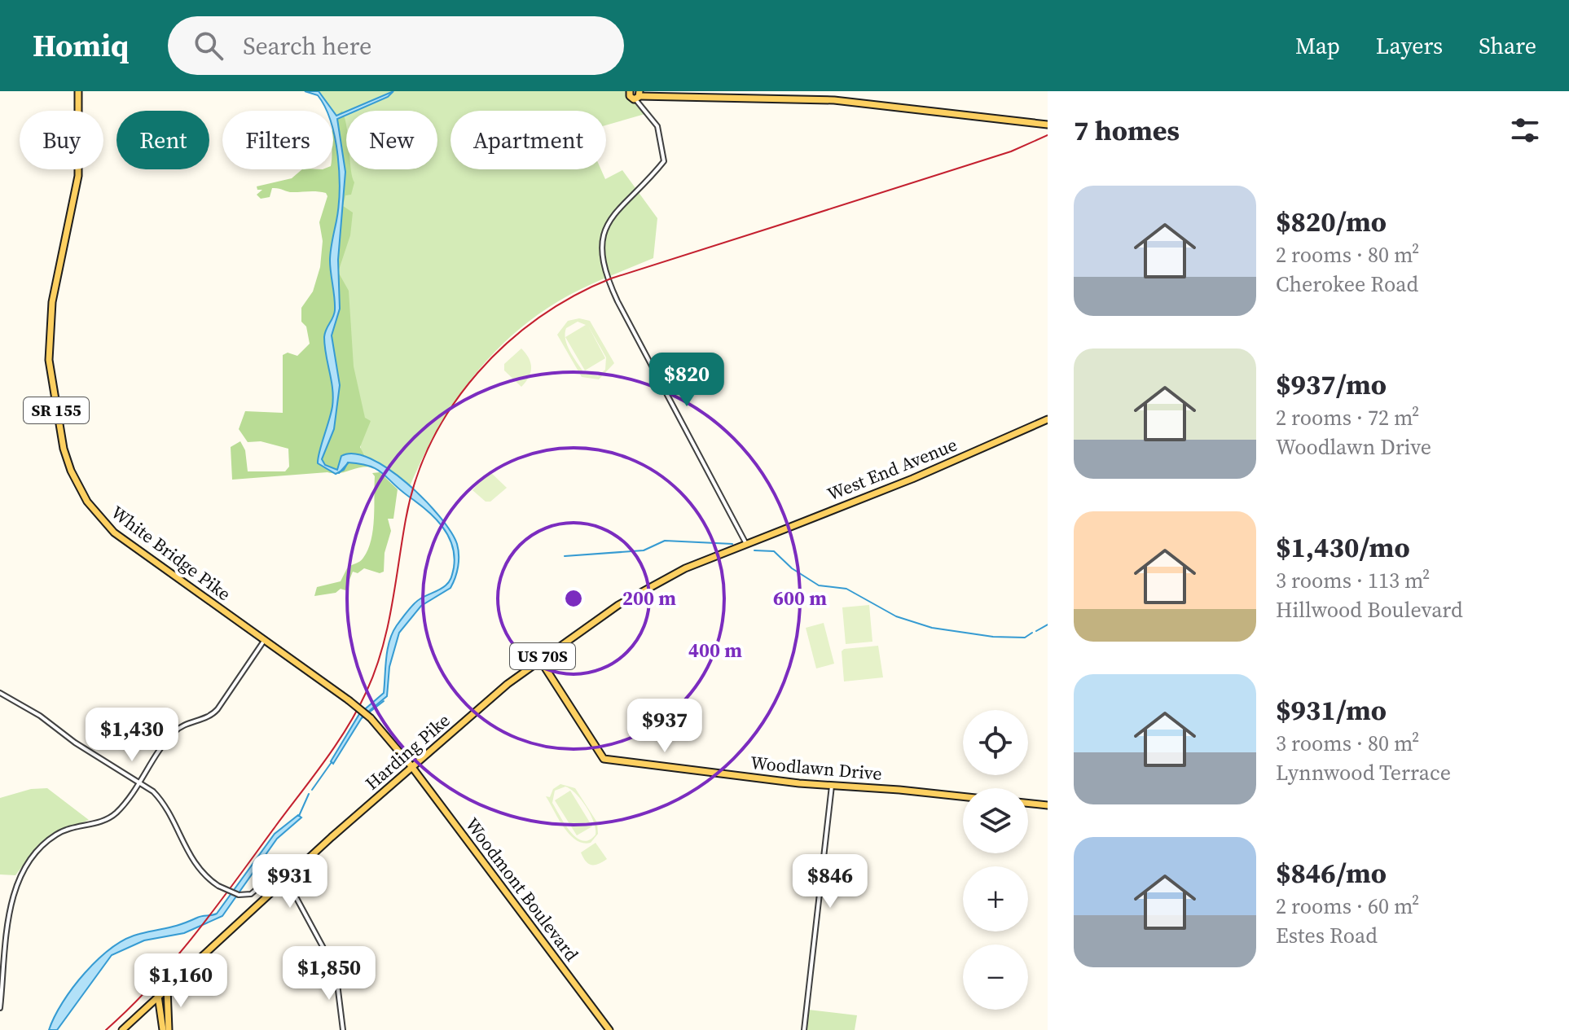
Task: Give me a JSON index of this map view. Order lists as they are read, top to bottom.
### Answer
{
  "streets": {
    "main road": [
      "SR 155",
      "West End Avenue",
      "White Bridge Pike",
      "US 70S",
      "Harding Pike",
      "Woodlawn Drive",
      "Woodmont Boulevard"
    ]
  },
  "crossings": [
    ["West End Avenue", "Harding Pike"],
    ["White Bridge Pike", "Harding Pike"],
    ["White Bridge Pike", "Woodmont Boulevard"],
    ["Harding Pike", "Woodlawn Drive"],
    ["Harding Pike", "Woodmont Boulevard"]
  ],
  "page": {
    "header": "Homiq",
    "search": "Search here",
    "nav": ["Map", "Layers", "Share"],
    "heading": "7 homes",
    "chip": [
      "Buy",
      "Rent",
      "Filters",
      "New",
      "Apartment"
    ],
    "list": [
      {
        "name": "$820/mo",
        "note": "2 rooms · 80 m² · Cherokee Road"
      },
      {
        "name": "$937/mo",
        "note": "2 rooms · 72 m² · Woodlawn Drive"
      },
      {
        "name": "$1,430/mo",
        "note": "3 rooms · 113 m² · Hillwood Boulevard"
      },
      {
        "name": "$931/mo",
        "note": "3 rooms · 80 m² · Lynnwood Terrace"
      },
      {
        "name": "$846/mo",
        "note": "2 rooms · 60 m² · Estes Road"
      }
    ],
    "price": [
      "$820",
      "$937",
      "$1,430",
      "$931",
      "$846",
      "$1,850",
      "$1,160"
    ],
    "map_buttons": ["+", "−"]
  },
  "rings": ["200 m", "600 m", "400 m"]
}
